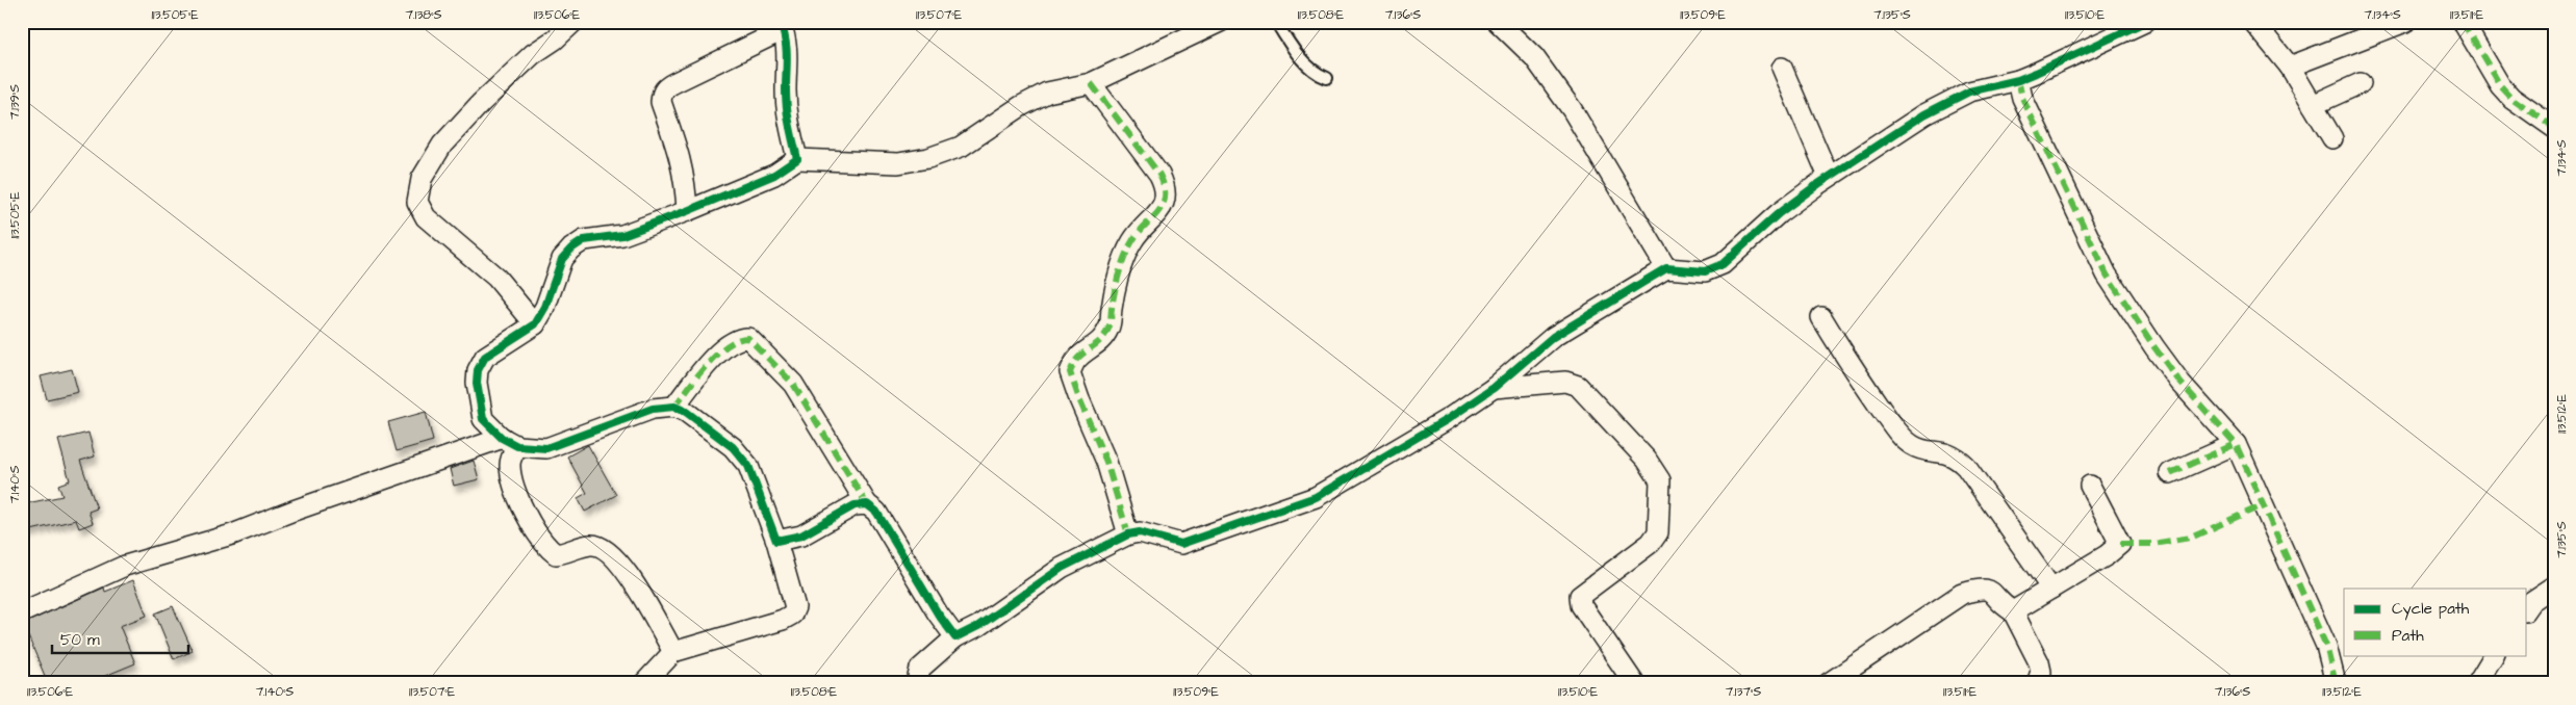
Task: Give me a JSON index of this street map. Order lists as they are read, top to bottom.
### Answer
{
  "legend": ["Cycle path", "Path"],
  "scale_bar": "50 m",
  "coordinates": [
    "113.505°E",
    "7.138°S",
    "113.506°E",
    "113.507°E",
    "113.508°E",
    "7.136°S",
    "113.509°E",
    "7.135°S",
    "113.510°E",
    "7.134°S",
    "113.511°E",
    "7.139°S",
    "113.512°E",
    "7.140°S",
    "7.137°S"
  ]
}
